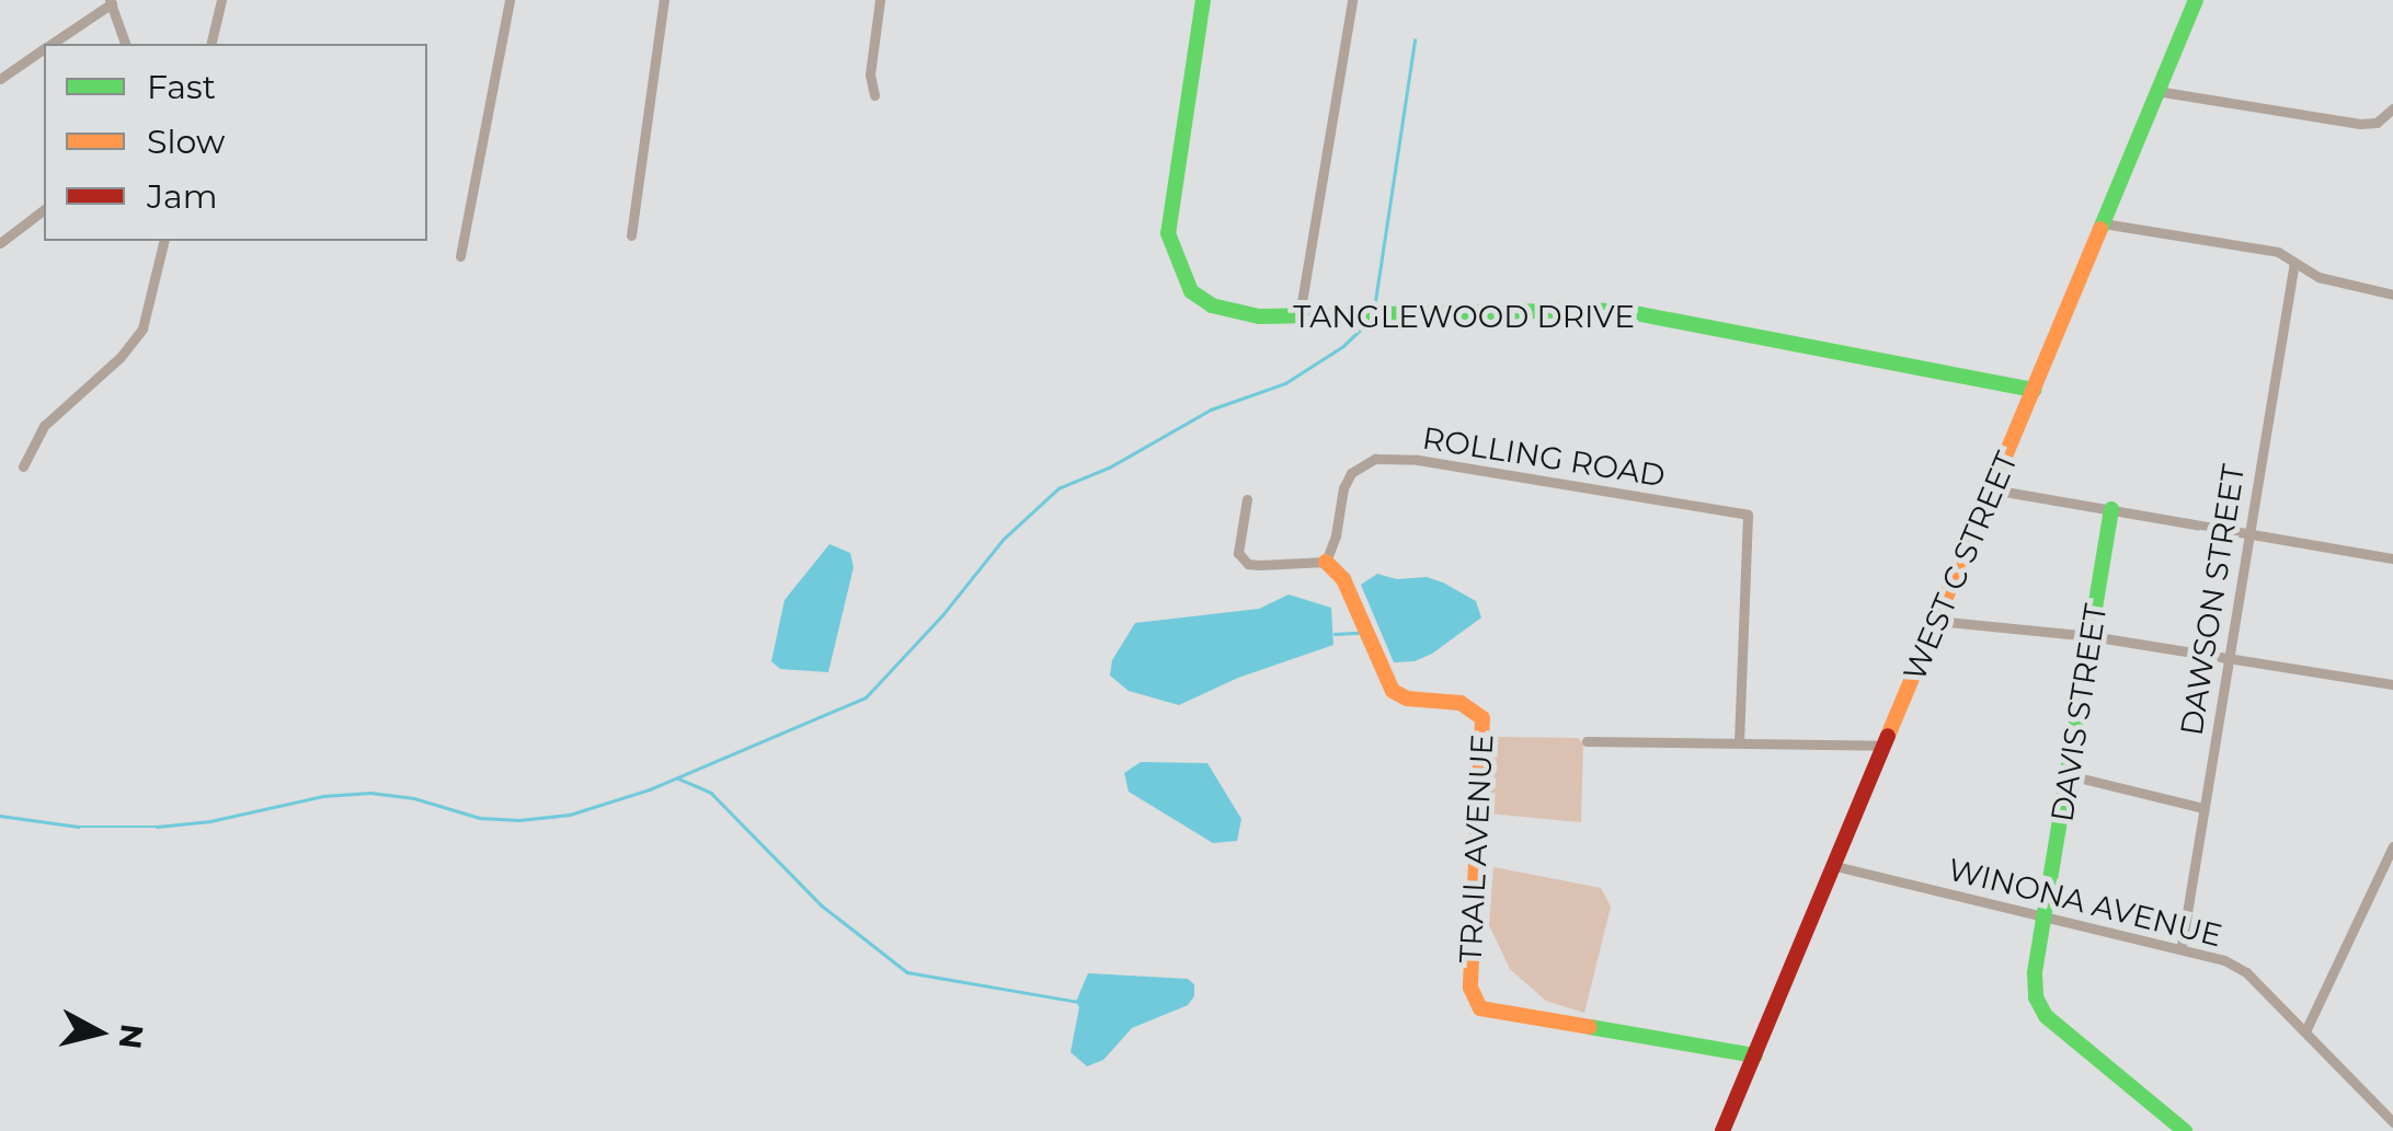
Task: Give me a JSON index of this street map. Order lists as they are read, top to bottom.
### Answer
{
  "streets": {
    "street": [
      "TANGLEWOOD DRIVE",
      "ROLLING ROAD",
      "WEST C STREET",
      "DAWSON STREET",
      "DAVIS STREET",
      "TRAIL AVENUE",
      "WINONA AVENUE"
    ]
  },
  "crossings": [
    ["TANGLEWOOD DRIVE", "WEST C STREET"],
    ["ROLLING ROAD", "TRAIL AVENUE"],
    ["WEST C STREET", "TRAIL AVENUE"],
    ["WEST C STREET", "WINONA AVENUE"],
    ["DAWSON STREET", "WINONA AVENUE"],
    ["DAVIS STREET", "WINONA AVENUE"]
  ],
  "legend": ["Fast", "Slow", "Jam"],
  "north": "right"
}
